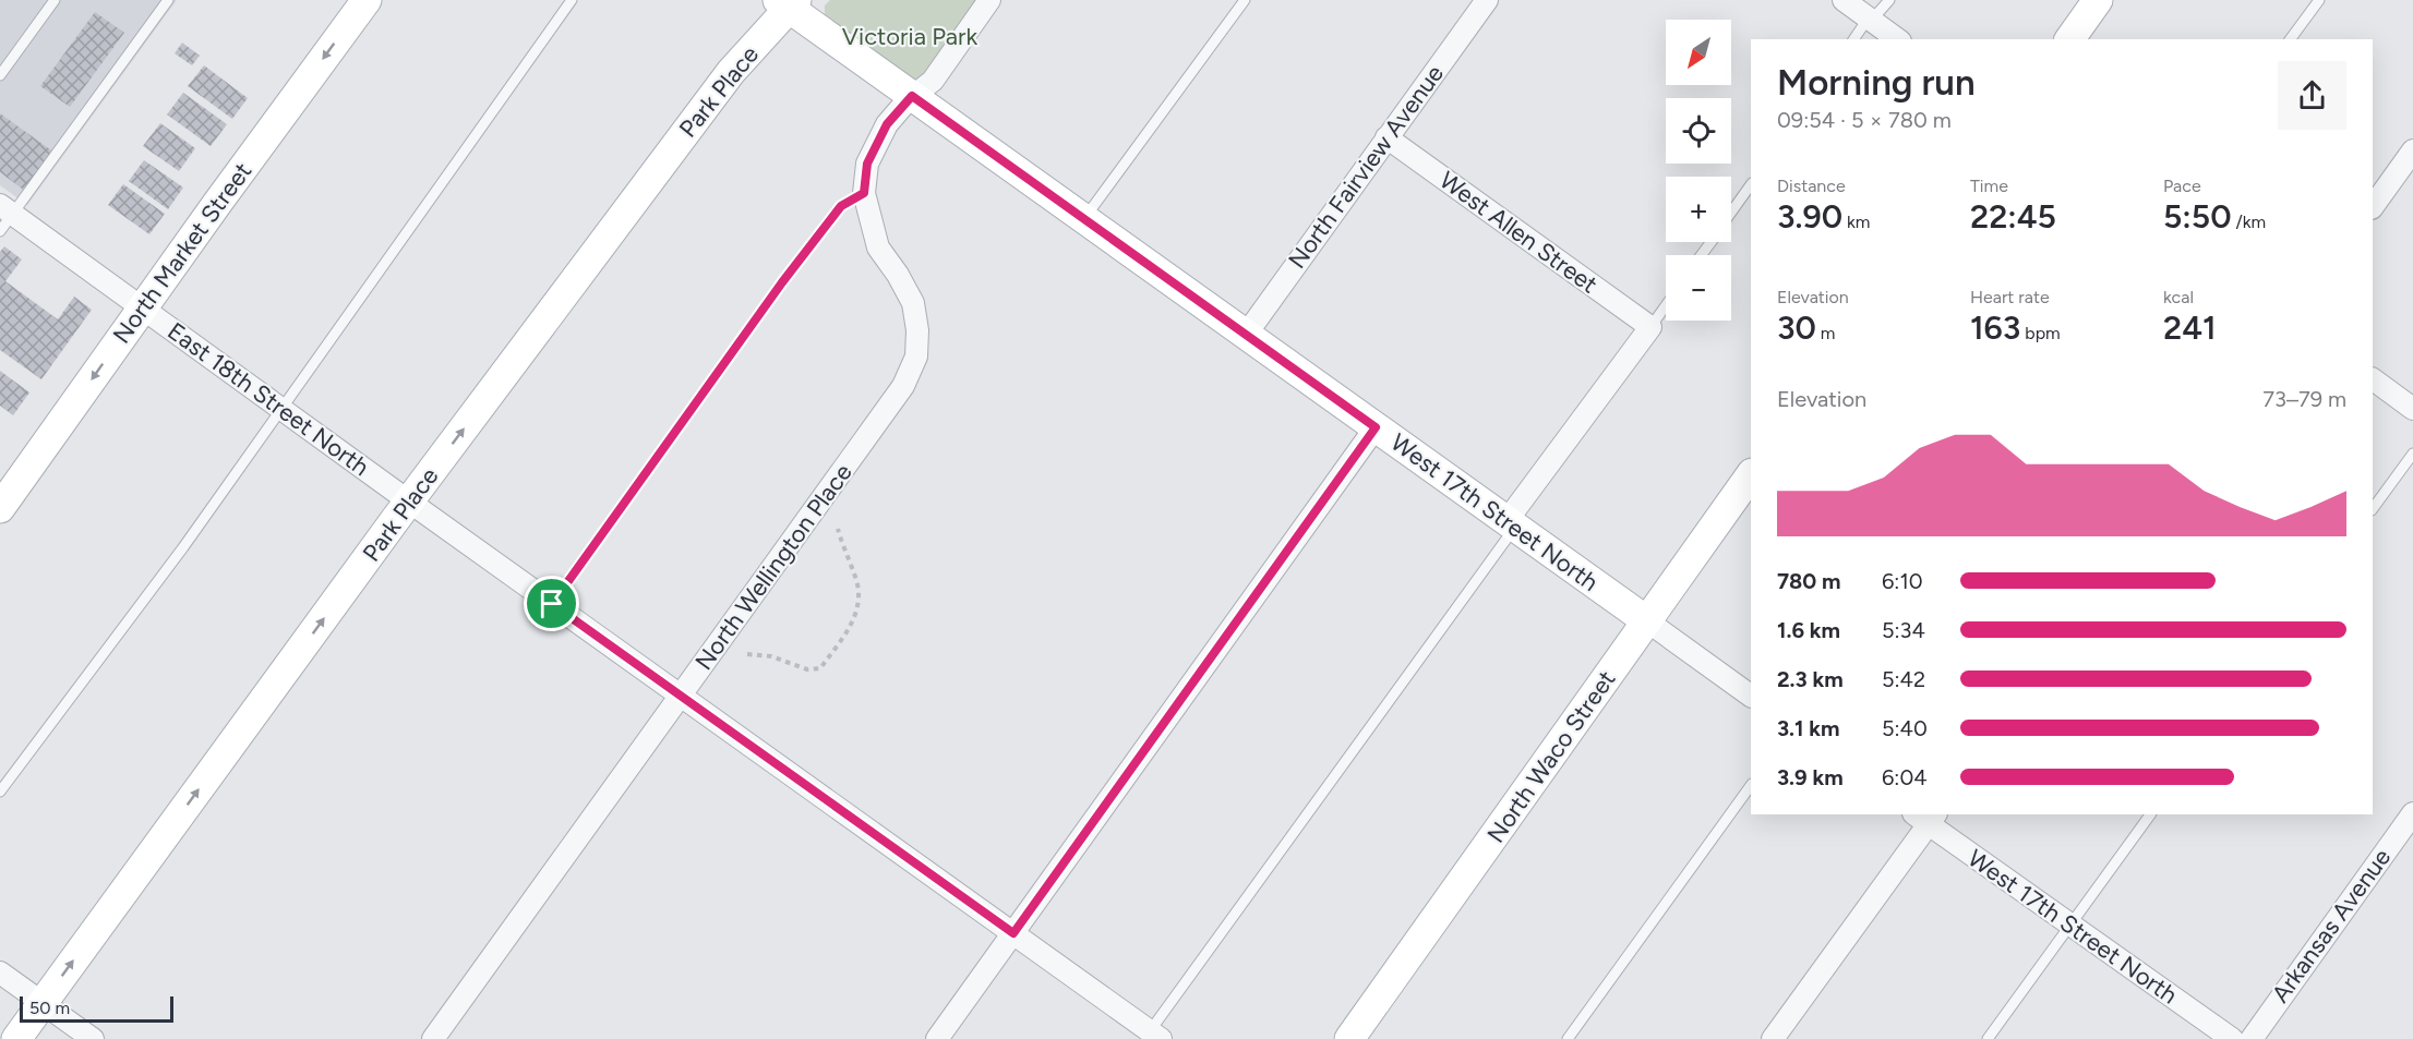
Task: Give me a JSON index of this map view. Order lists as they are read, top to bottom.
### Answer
{
  "streets": {
    "street": [
      "Park Place",
      "North Fairview Avenue",
      "West Allen Street",
      "North Market Street",
      "East 18th Street North",
      "West 17th Street North",
      "North Wellington Place",
      "North Waco Street",
      "Arkansas Avenue"
    ]
  },
  "crossings": [
    ["Park Place", "East 18th Street North"],
    ["Park Place", "West 17th Street North"],
    ["North Fairview Avenue", "West Allen Street"],
    ["North Fairview Avenue", "West 17th Street North"],
    ["North Market Street", "East 18th Street North"],
    ["East 18th Street North", "North Wellington Place"],
    ["West 17th Street North", "North Wellington Place"],
    ["West 17th Street North", "North Waco Street"]
  ],
  "one_way": ["Park Place", "North Market Street"],
  "parks": ["Victoria Park"],
  "scale_bar": "50 m",
  "north": "bottom left",
  "page": {
    "map_buttons": ["+", "−"],
    "heading": ["Morning run", "09:54 · 5 × 780 m"],
    "stats": [
      ["Distance", "3.90 km"],
      ["Time", "22:45"],
      ["Pace", "5:50 /km"],
      ["Elevation", "30 m"],
      ["Heart rate", "163 bpm"],
      ["kcal", "241"]
    ],
    "chart": ["Elevation", "73–79 m"],
    "list": [
      {
        "name": "780 m",
        "note": "6:10"
      },
      {
        "name": "1.6 km",
        "note": "5:34"
      },
      {
        "name": "2.3 km",
        "note": "5:42"
      },
      {
        "name": "3.1 km",
        "note": "5:40"
      },
      {
        "name": "3.9 km",
        "note": "6:04"
      }
    ],
    "scale": "50 m"
  }
}
